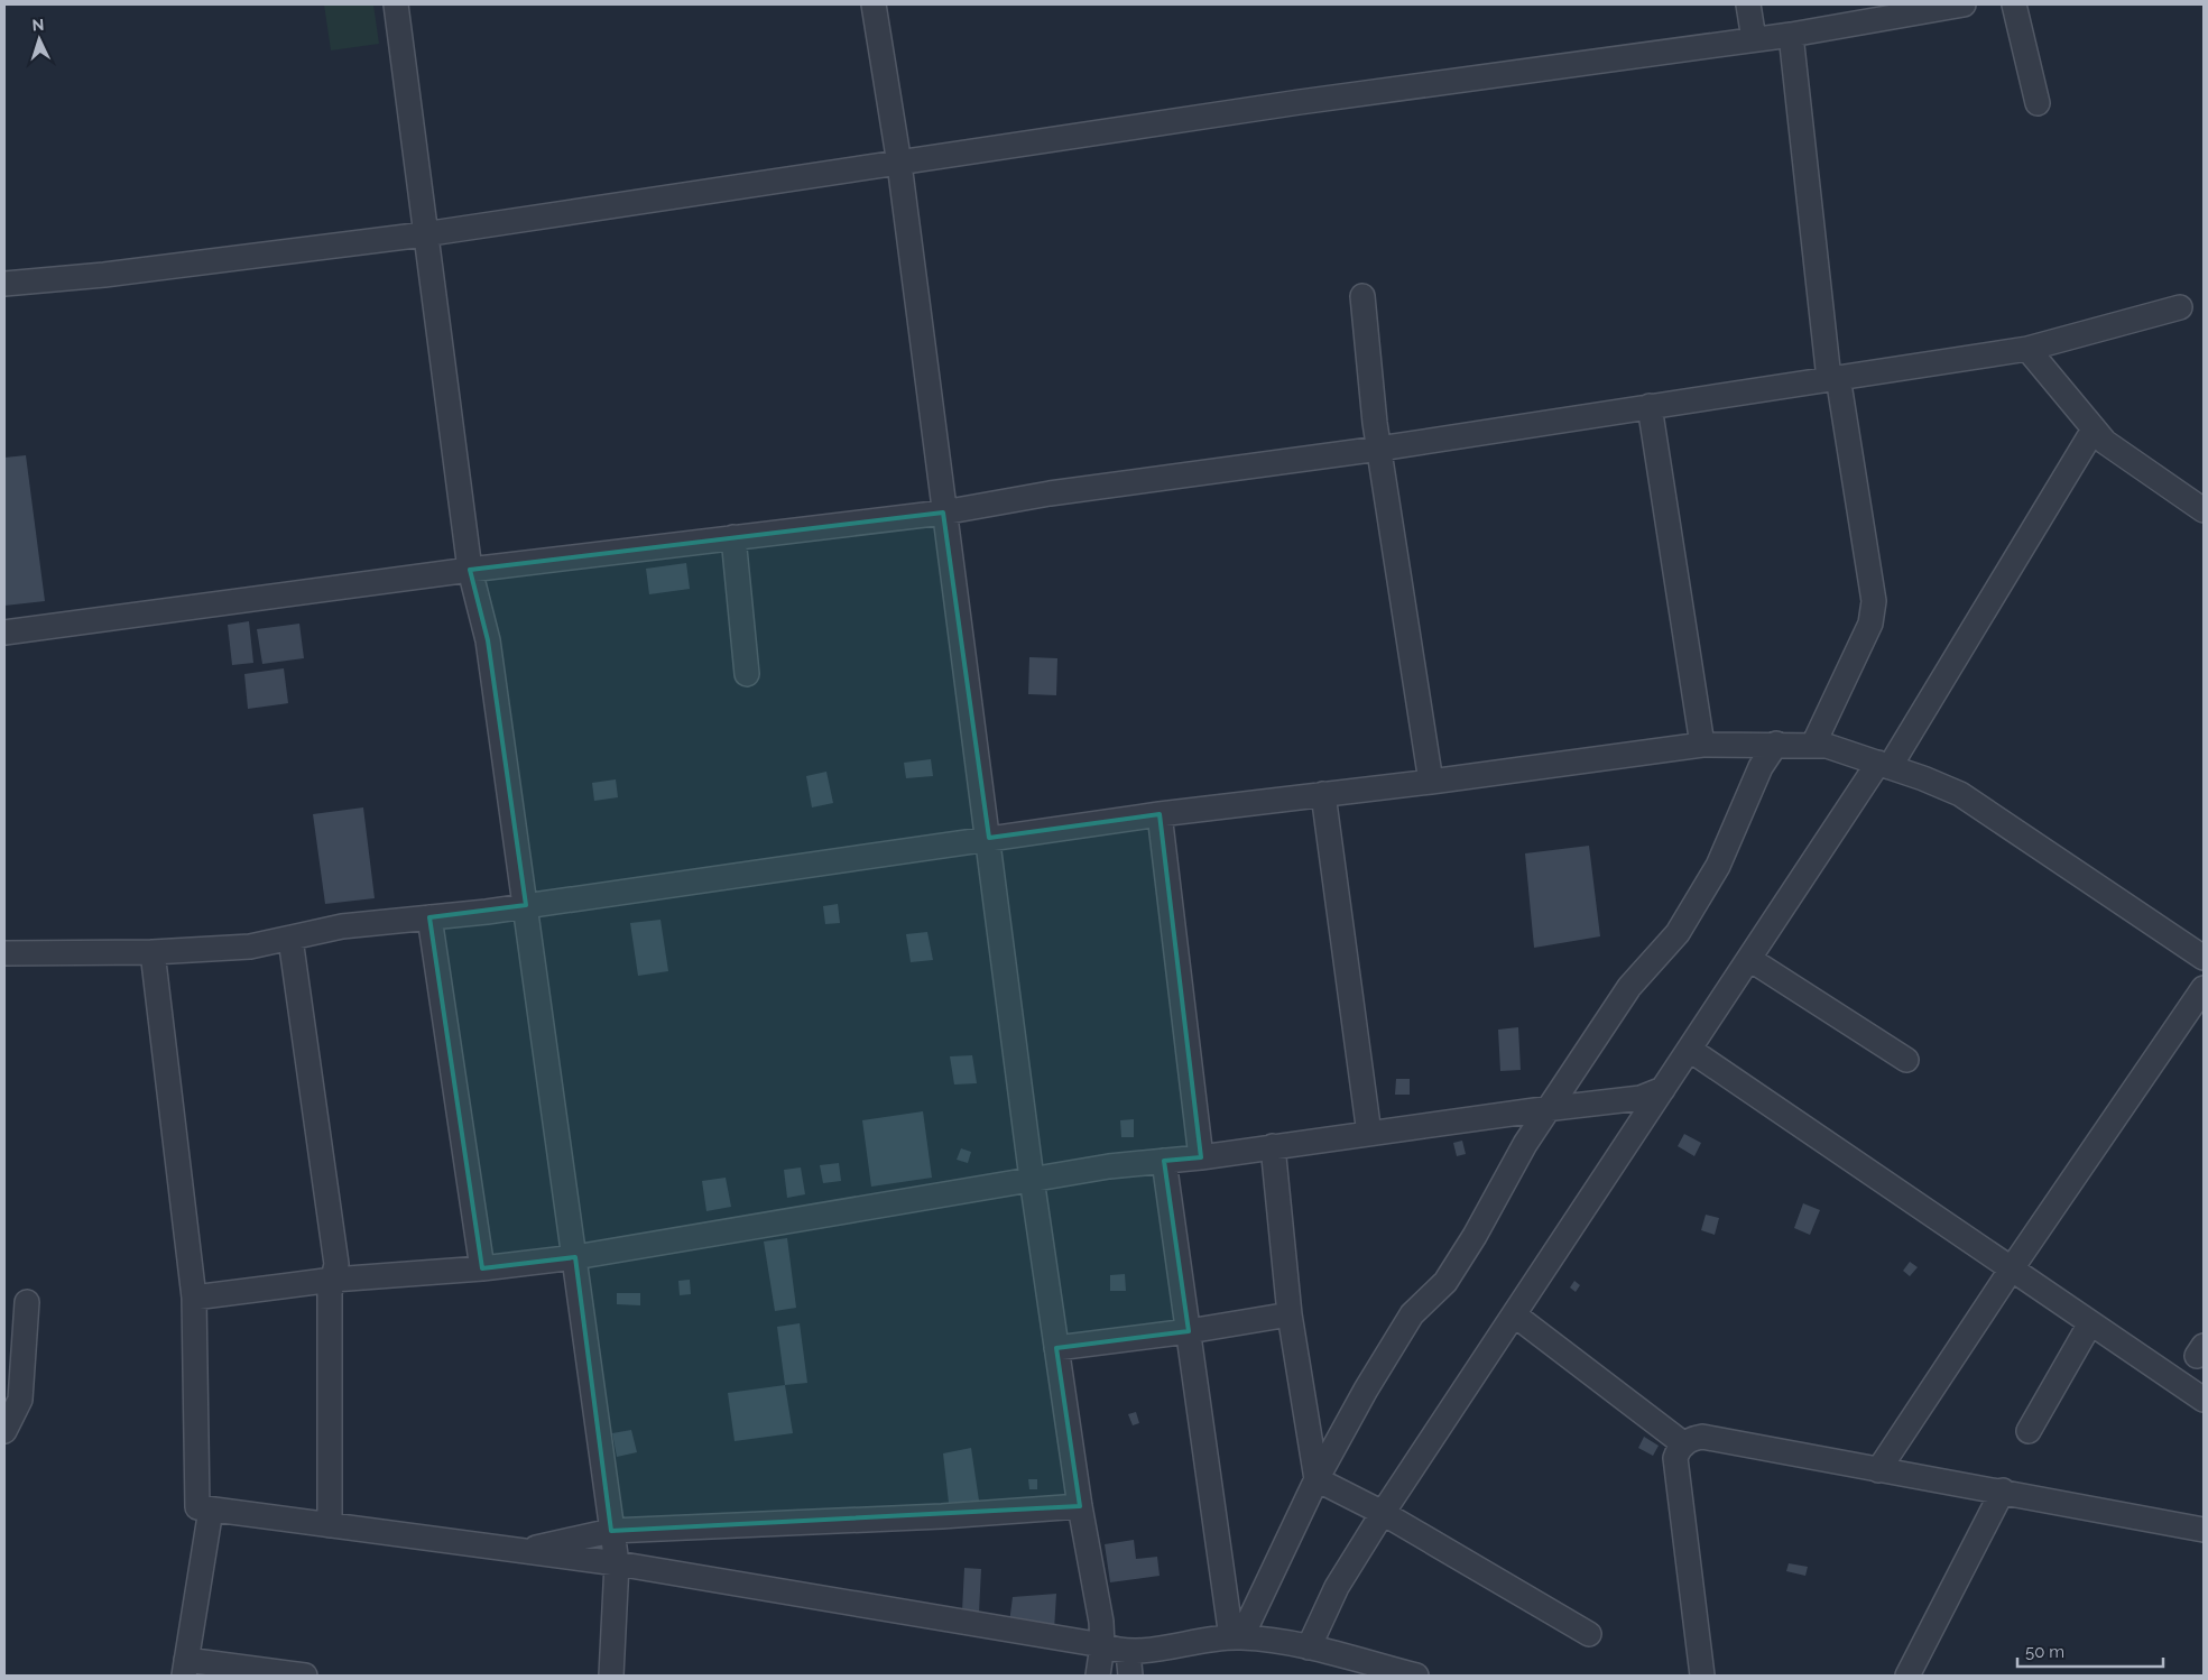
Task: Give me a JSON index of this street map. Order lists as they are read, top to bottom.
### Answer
{
  "scale_bar": "50 m",
  "north": "top"
}
